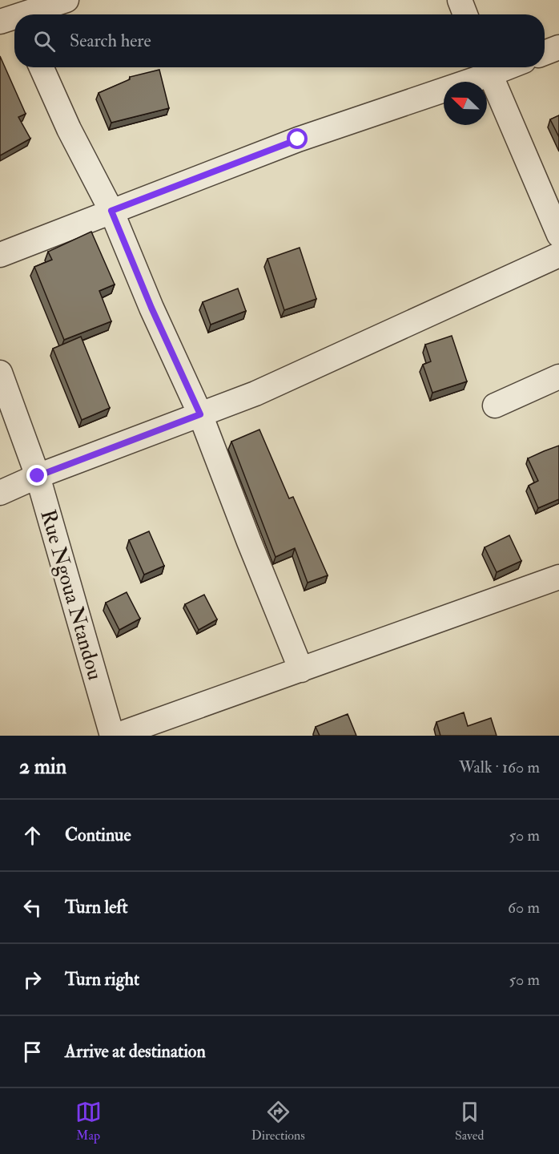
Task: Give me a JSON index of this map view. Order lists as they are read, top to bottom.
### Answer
{
  "streets": {
    "street": ["Rue Ngoua Ntandou"]
  },
  "north": "top left",
  "page": {
    "search": "Search here",
    "heading": ["2 min", "Walk · 160 m"],
    "list": [
      ["Continue", "50 m"],
      ["Turn left", "60 m"],
      ["Turn right", "50 m"],
      "Arrive at destination"
    ],
    "nav": ["Map", "Directions", "Saved"]
  }
}
